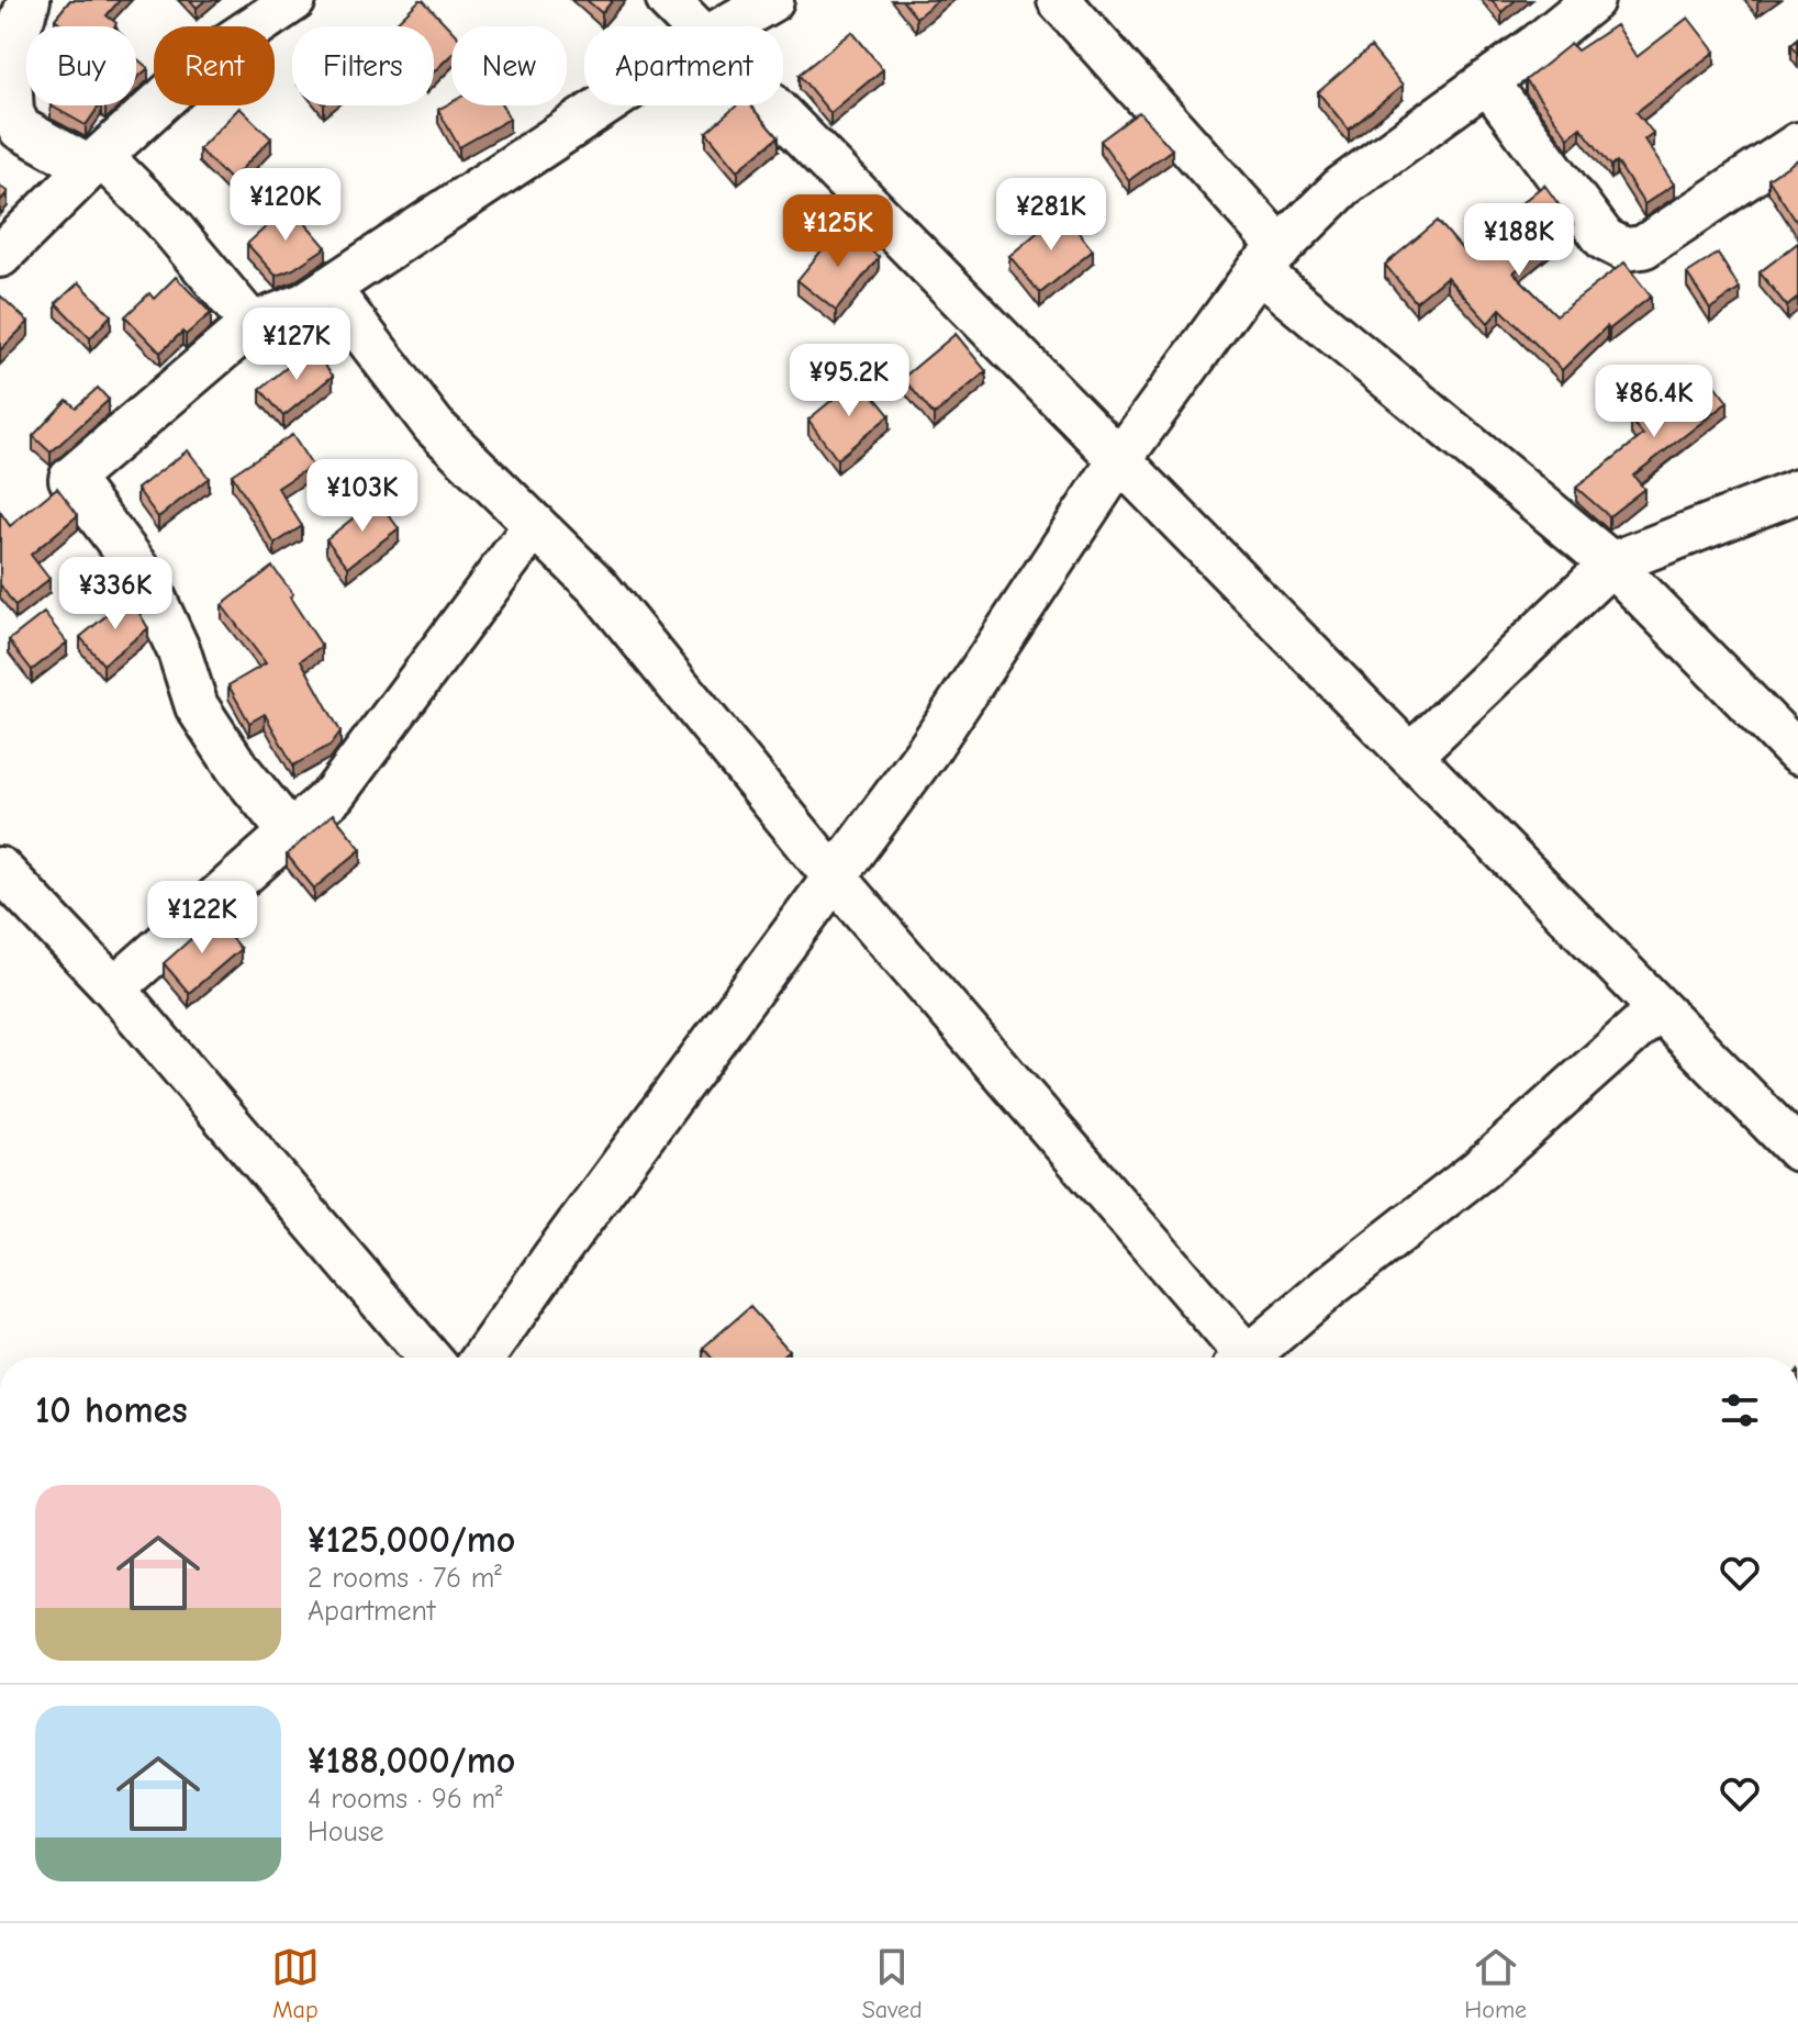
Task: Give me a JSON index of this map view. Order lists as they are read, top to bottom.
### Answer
{
  "page": {
    "chip": [
      "Buy",
      "Rent",
      "Filters",
      "New",
      "Apartment"
    ],
    "price": [
      "¥120K",
      "¥281K",
      "¥125K",
      "¥188K",
      "¥127K",
      "¥95.2K",
      "¥86.4K",
      "¥103K",
      "¥336K",
      "¥122K"
    ],
    "heading": "10 homes",
    "list": [
      {
        "name": "¥125,000/mo",
        "note": "2 rooms · 76 m² · Apartment"
      },
      {
        "name": "¥188,000/mo",
        "note": "4 rooms · 96 m² · House"
      }
    ],
    "tabs": ["Map", "Saved", "Home"]
  }
}
